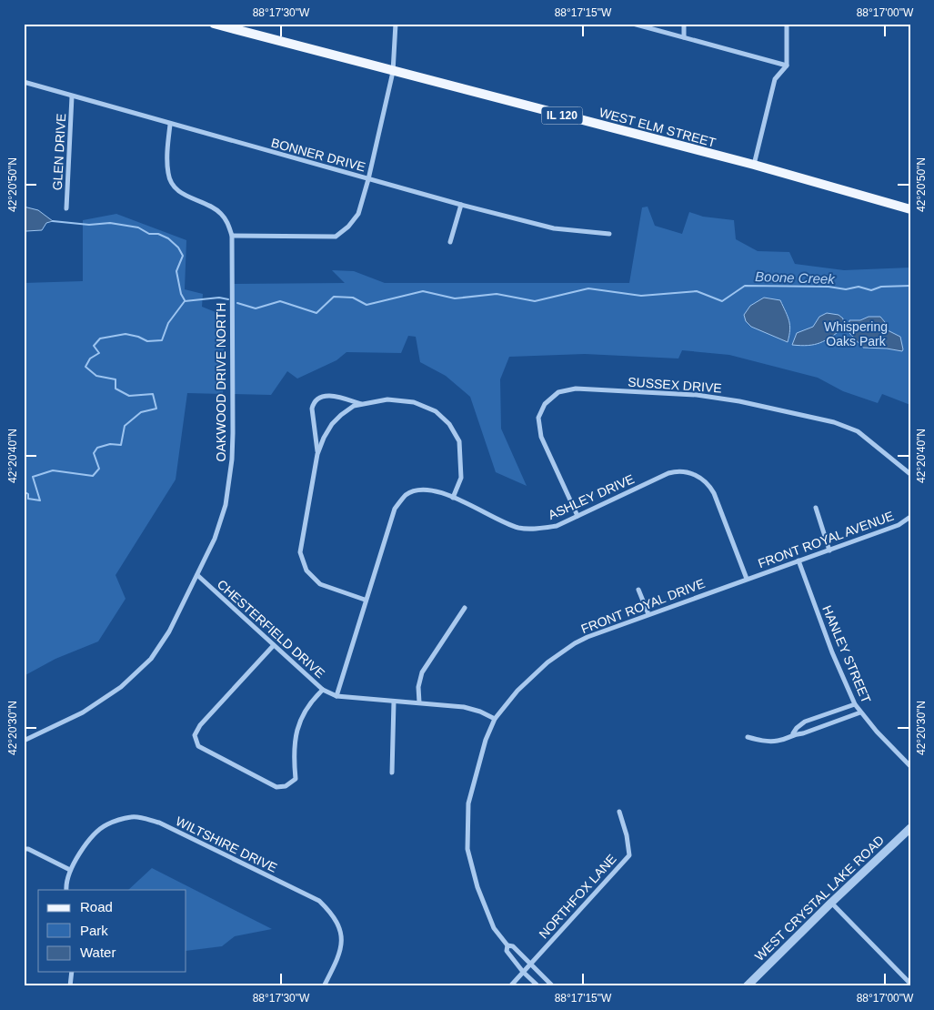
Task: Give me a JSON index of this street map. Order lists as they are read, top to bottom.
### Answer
{
  "streets": {
    "main road": ["IL 120", "WEST ELM STREET"],
    "street": [
      "GLEN DRIVE",
      "BONNER DRIVE",
      "OAKWOOD DRIVE NORTH",
      "SUSSEX DRIVE",
      "ASHLEY DRIVE",
      "FRONT ROYAL AVENUE",
      "FRONT ROYAL DRIVE",
      "CHESTERFIELD DRIVE",
      "HANLEY STREET",
      "WILTSHIRE DRIVE",
      "NORTHFOX LANE",
      "WEST CRYSTAL LAKE ROAD"
    ]
  },
  "crossings": [
    ["GLEN DRIVE", "BONNER DRIVE"],
    ["OAKWOOD DRIVE NORTH", "CHESTERFIELD DRIVE"],
    ["SUSSEX DRIVE", "ASHLEY DRIVE"],
    ["ASHLEY DRIVE", "FRONT ROYAL AVENUE"],
    ["ASHLEY DRIVE", "FRONT ROYAL DRIVE"],
    ["ASHLEY DRIVE", "CHESTERFIELD DRIVE"],
    ["FRONT ROYAL AVENUE", "FRONT ROYAL DRIVE"],
    ["FRONT ROYAL AVENUE", "HANLEY STREET"],
    ["FRONT ROYAL DRIVE", "CHESTERFIELD DRIVE"]
  ],
  "water": ["Boone Creek"],
  "parks": ["Whispering Oaks Park"],
  "legend": ["Road", "Park", "Water"],
  "coordinates": [
    "88°17'30\"W",
    "88°17'15\"W",
    "88°17'00\"W",
    "42°20'50\"N",
    "42°20'40\"N",
    "42°20'30\"N"
  ]
}
